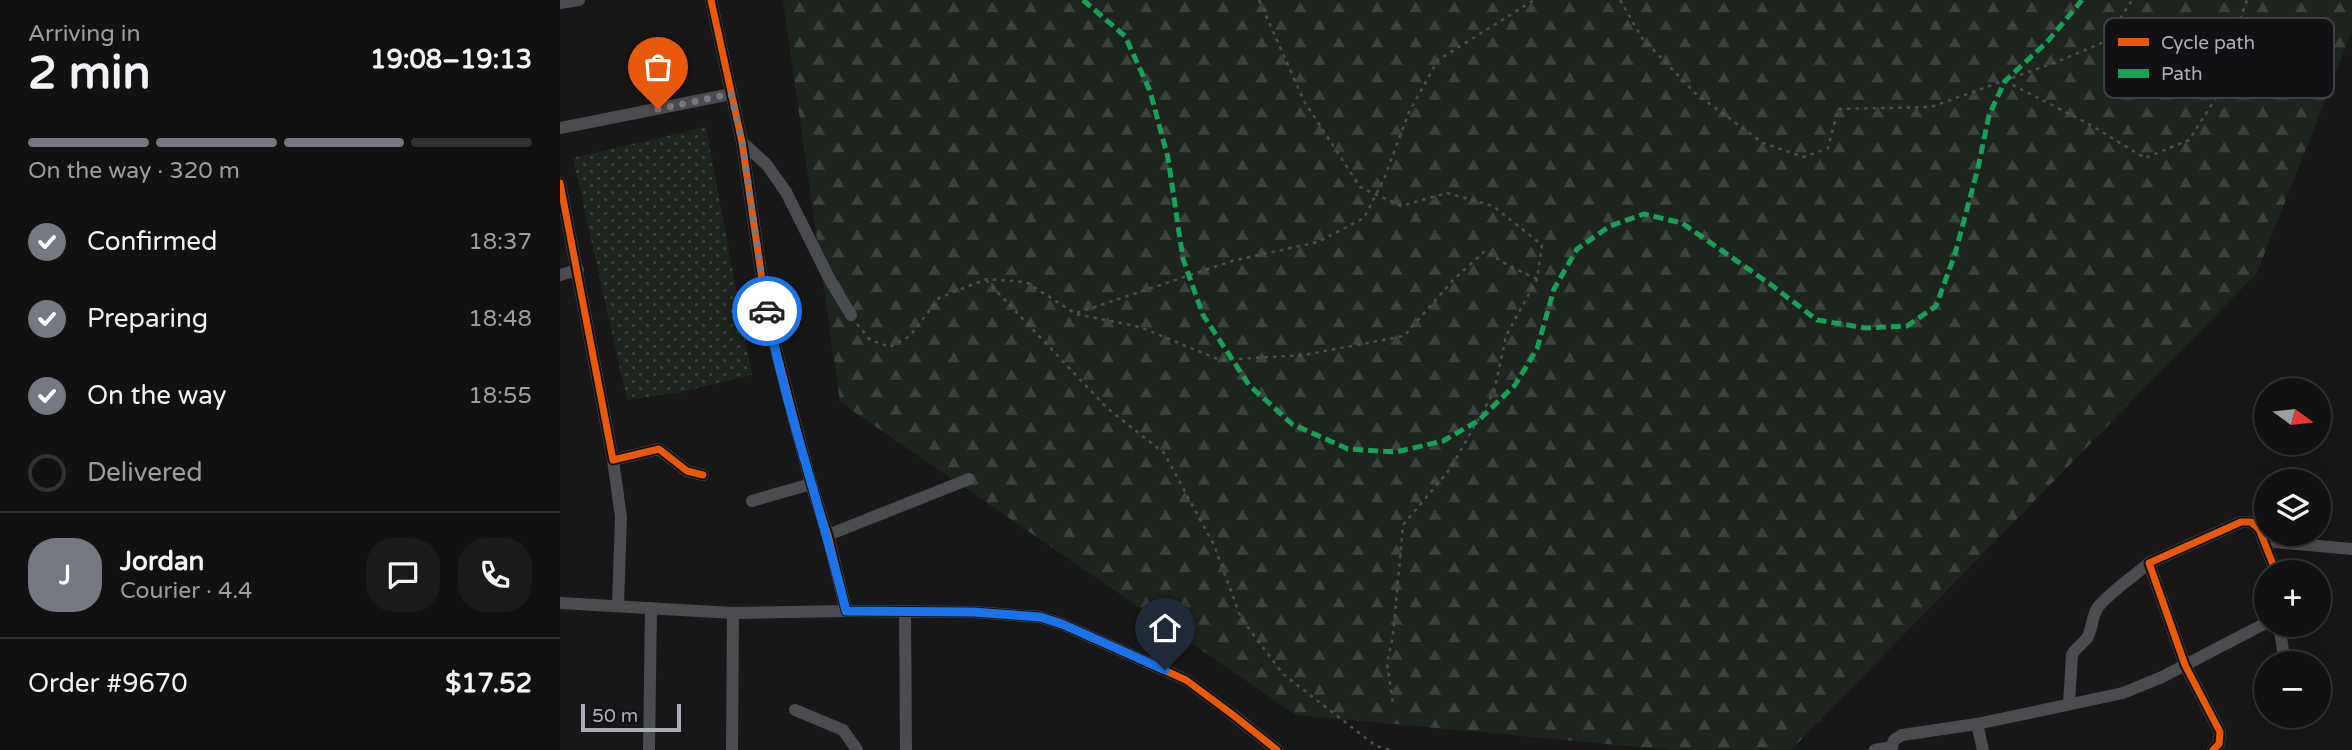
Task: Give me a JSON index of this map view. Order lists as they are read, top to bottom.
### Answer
{
  "legend": ["Cycle path", "Path"],
  "scale_bar": "50 m",
  "north": "right",
  "page": {
    "heading": ["2 min", "Arriving in", "19:08–19:13"],
    "panel": [
      "Jordan",
      "Courier · 4.4",
      "Order #9670",
      "$17.52"
    ],
    "bar": "On the way · 320 m",
    "list": [
      ["Confirmed", "18:37"],
      ["Preparing", "18:48"],
      ["On the way", "18:55"],
      "Delivered"
    ],
    "map_buttons": ["+", "−"],
    "round": "J",
    "scale": "50 m"
  }
}
